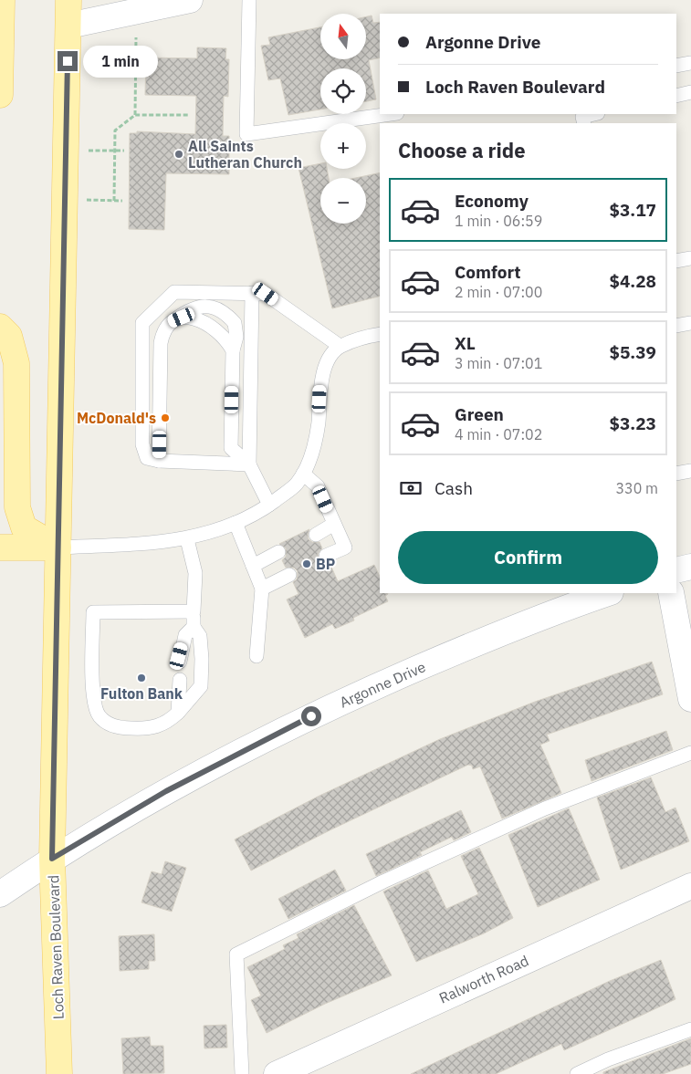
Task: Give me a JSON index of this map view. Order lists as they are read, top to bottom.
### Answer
{
  "streets": {
    "main road": ["Argonne Drive", "Loch Raven Boulevard", "Ralworth Road"]
  },
  "crossings": [
    ["Argonne Drive", "Loch Raven Boulevard"]
  ],
  "places": [
    "All Saints Lutheran Church",
    "McDonald's",
    "BP",
    "Fulton Bank"
  ],
  "north": "top",
  "page": {
    "map_buttons": ["+", "−"],
    "banner": ["Argonne Drive", "Loch Raven Boulevard"],
    "bubble": "1 min",
    "heading": "Choose a ride",
    "list": [
      {
        "name": "Economy",
        "note": "1 min · 06:59",
        "value": "$3.17"
      },
      {
        "name": "Comfort",
        "note": "2 min · 07:00",
        "value": "$4.28"
      },
      {
        "name": "XL",
        "note": "3 min · 07:01",
        "value": "$5.39"
      },
      {
        "name": "Green",
        "note": "4 min · 07:02",
        "value": "$3.23"
      }
    ],
    "pay": ["Cash", "330 m"],
    "buttons": "Confirm"
  }
}
